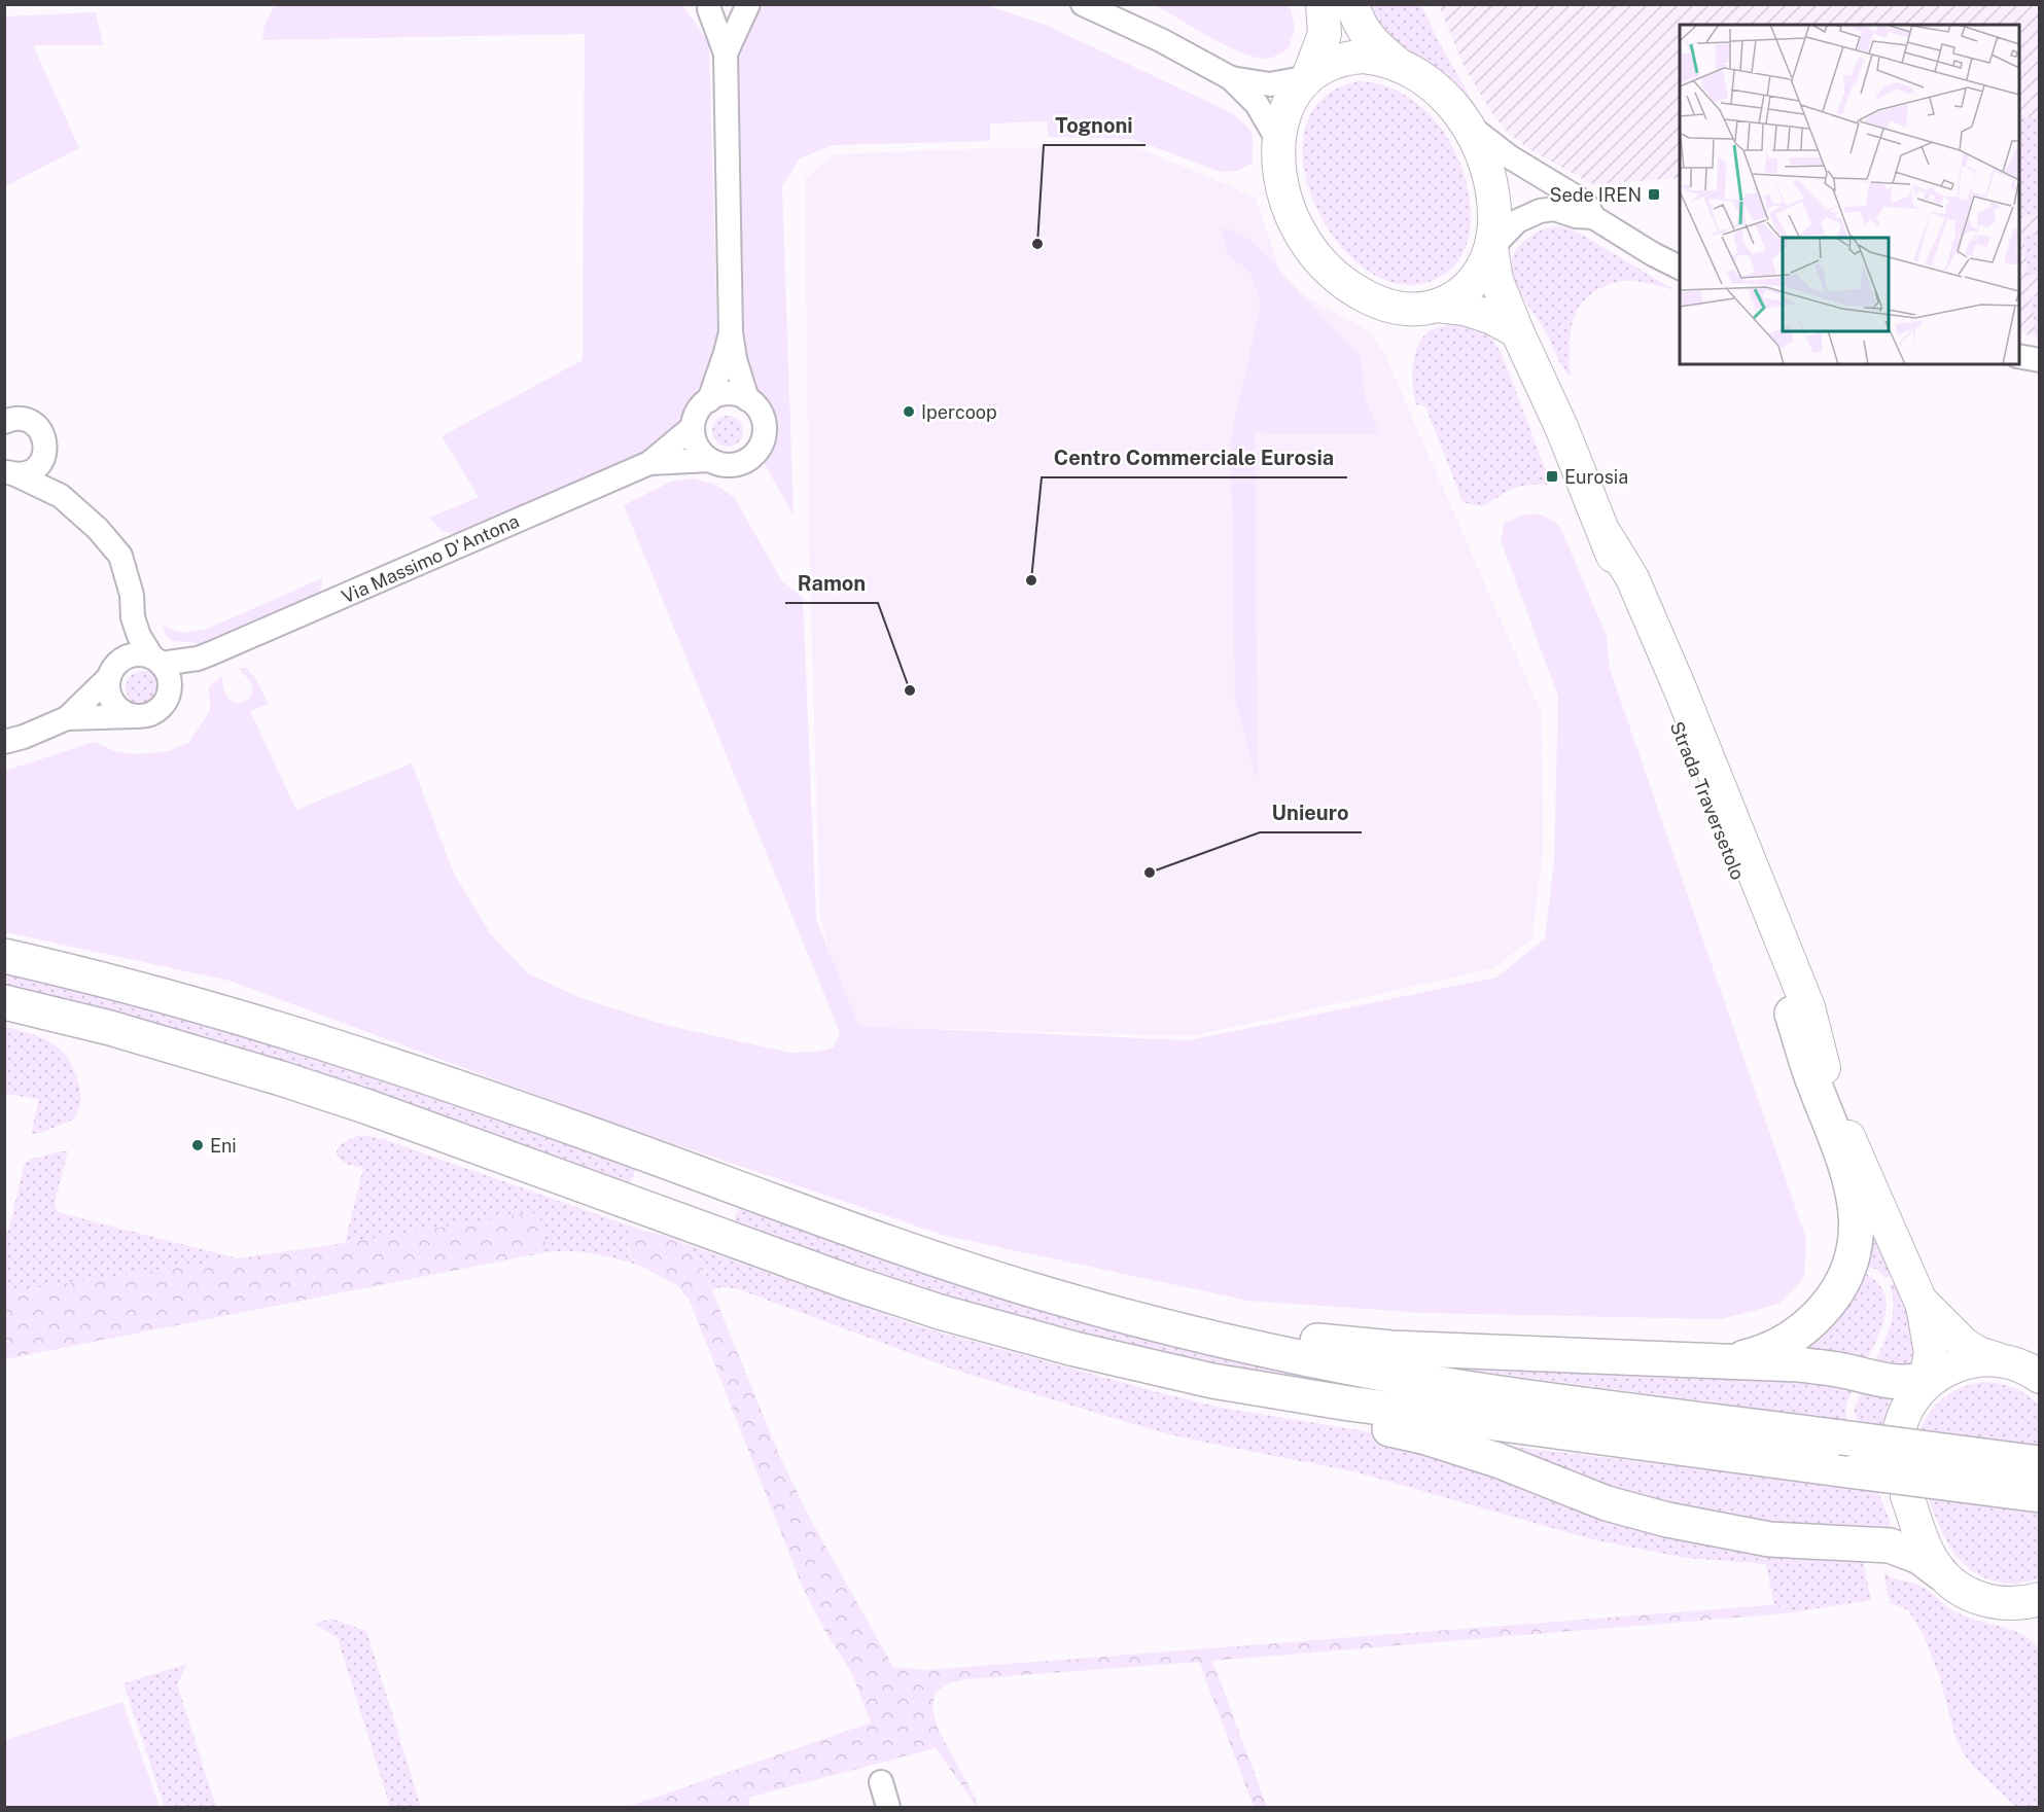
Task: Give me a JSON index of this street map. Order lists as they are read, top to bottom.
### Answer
{
  "streets": {
    "main road": ["Strada Traversetolo"],
    "street": ["Via Massimo D'Antona"]
  },
  "places": {
    "transit": ["Sede IREN", "Eurosia"],
    "other": [
      "Tognoni",
      "Ipercoop",
      "Centro Commerciale Eurosia",
      "Ramon",
      "Unieuro",
      "Eni"
    ]
  }
}
